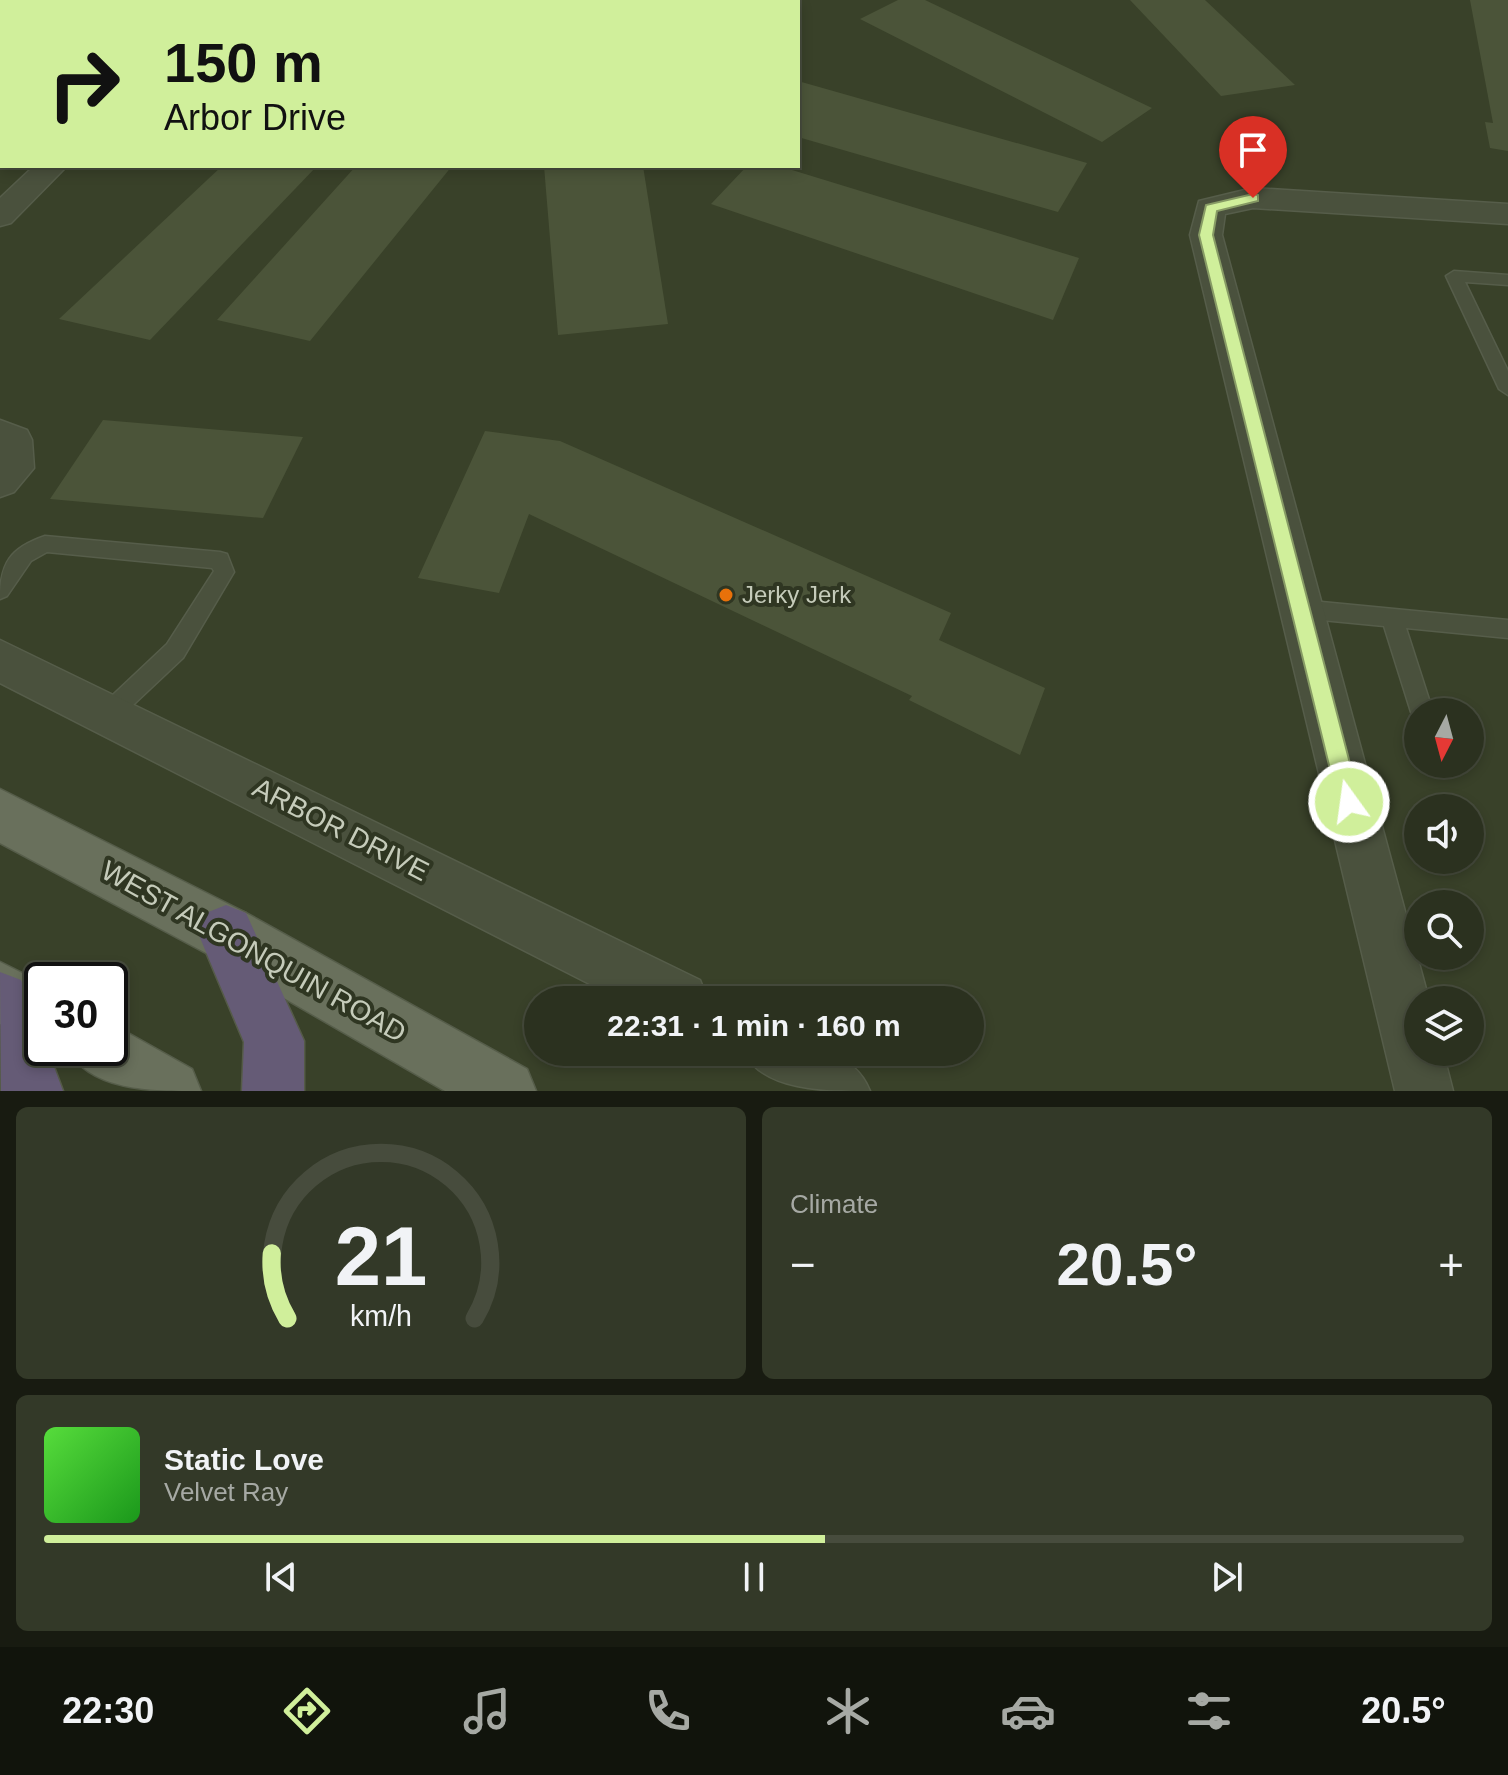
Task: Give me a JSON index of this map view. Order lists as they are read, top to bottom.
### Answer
{
  "streets": {
    "main road": ["WEST ALGONQUIN ROAD"],
    "street": ["ARBOR DRIVE"]
  },
  "places": ["Jerky Jerk"],
  "north": "bottom",
  "page": {
    "turn": ["150 m", "Arbor Drive"],
    "limit": "30",
    "trip": "22:31 · 1 min · 160 m",
    "tile": "Climate",
    "heat": ["−", "20.5°", "+"],
    "song": ["Static Love", "Velvet Ray"],
    "tabs": ["22:30", "20.5°"],
    "gauge": ["21", "km/h"]
  }
}
